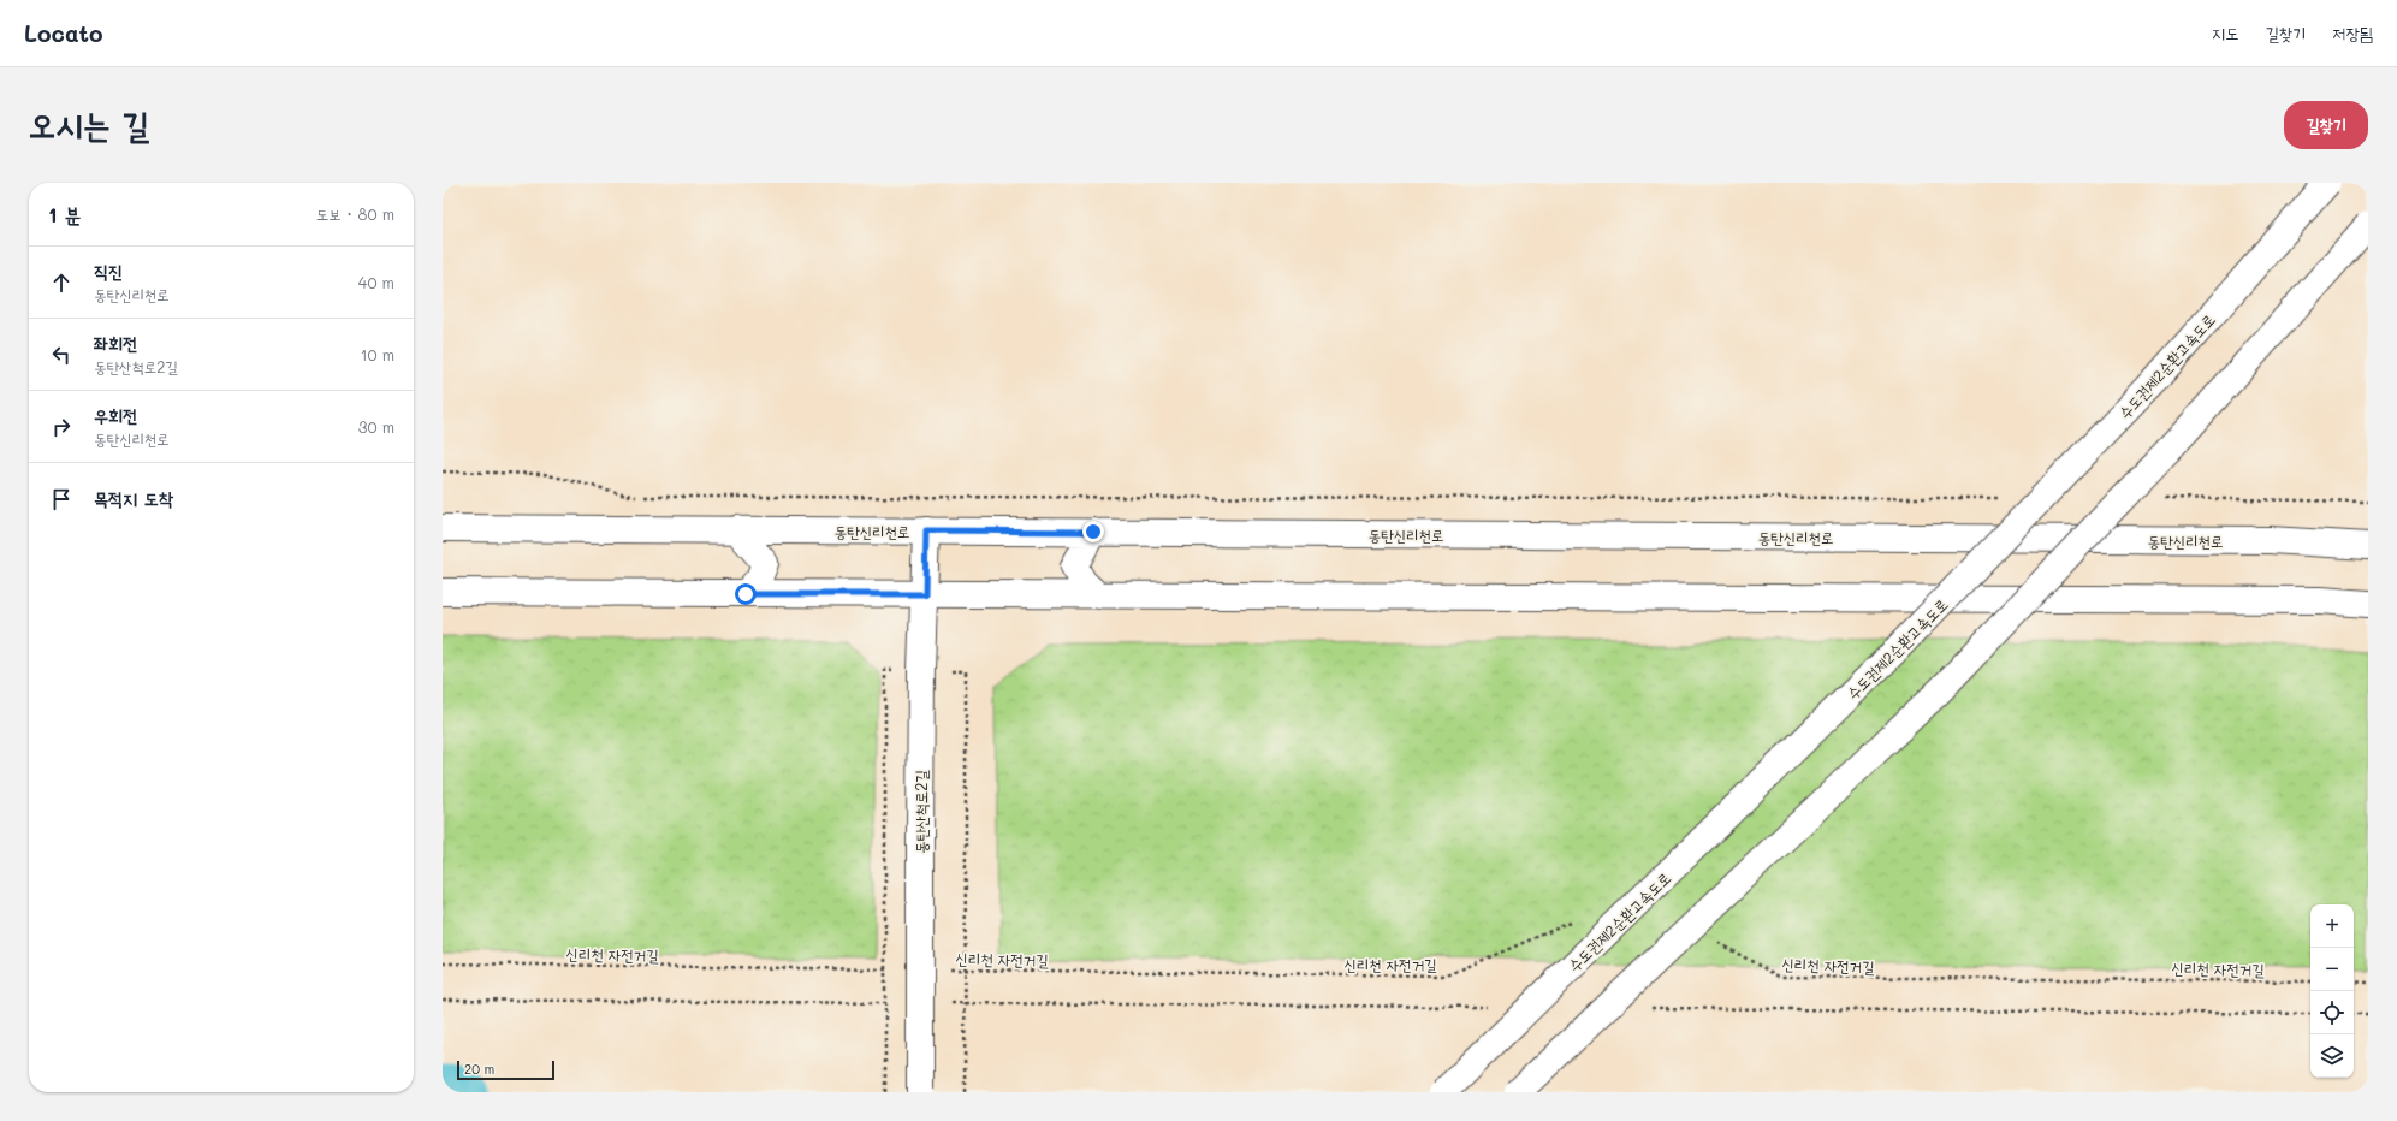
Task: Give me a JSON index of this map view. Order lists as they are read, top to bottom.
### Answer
{
  "streets": {
    "main road": ["수도권제2순환고속도로", "동탄신리천로", "동탄산척로2길"],
    "path": ["신리천 자전거길"]
  },
  "crossings": [
    ["동탄신리천로", "동탄산척로2길"]
  ],
  "scale_bar": "20 m",
  "page": {
    "header": "Locato",
    "nav": ["지도", "길찾기", "저장됨"],
    "buttons": "길찾기",
    "title": "오시는 길",
    "heading": ["1 분", "도보 · 80 m"],
    "list": [
      ["직진", "동탄신리천로", "40 m"],
      ["좌회전", "동탄산척로2길", "10 m"],
      ["우회전", "동탄신리천로", "30 m"],
      "목적지 도착"
    ],
    "map_buttons": ["+", "−"],
    "scale": "20 m"
  }
}
